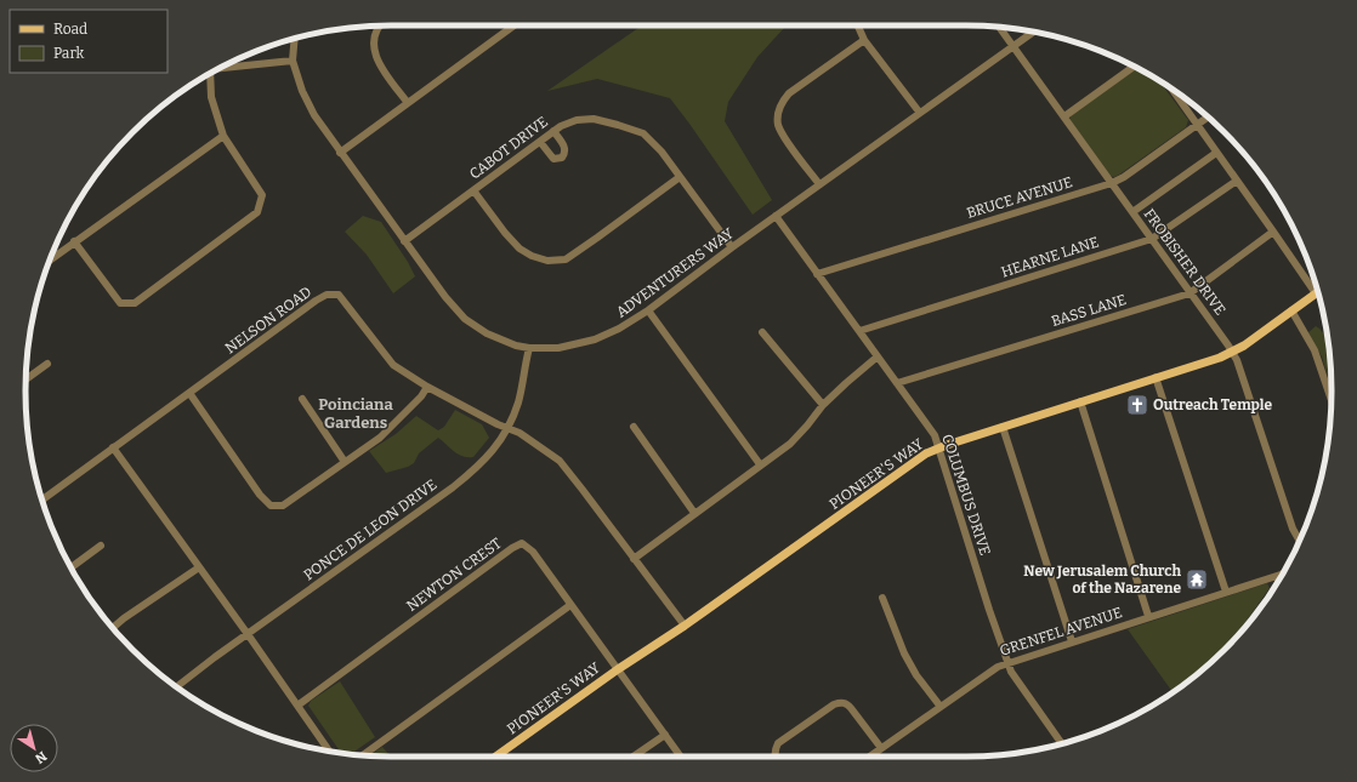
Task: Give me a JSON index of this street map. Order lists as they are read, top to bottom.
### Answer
{
  "streets": {
    "main road": ["PIONEER'S WAY"],
    "street": [
      "CABOT DRIVE",
      "BRUCE AVENUE",
      "HEARNE LANE",
      "FROBISHER DRIVE",
      "ADVENTURERS WAY",
      "BASS LANE",
      "NELSON ROAD",
      "COLUMBUS DRIVE",
      "PONCE DE LEON DRIVE",
      "NEWTON CREST",
      "GRENFEL AVENUE"
    ]
  },
  "crossings": [
    ["CABOT DRIVE", "ADVENTURERS WAY"],
    ["BRUCE AVENUE", "FROBISHER DRIVE"],
    ["BRUCE AVENUE", "COLUMBUS DRIVE"],
    ["HEARNE LANE", "FROBISHER DRIVE"],
    ["HEARNE LANE", "COLUMBUS DRIVE"],
    ["FROBISHER DRIVE", "ADVENTURERS WAY"],
    ["FROBISHER DRIVE", "BASS LANE"],
    ["FROBISHER DRIVE", "PIONEER'S WAY"],
    ["ADVENTURERS WAY", "COLUMBUS DRIVE"],
    ["ADVENTURERS WAY", "PONCE DE LEON DRIVE"],
    ["BASS LANE", "COLUMBUS DRIVE"],
    ["NELSON ROAD", "PIONEER'S WAY"],
    ["NELSON ROAD", "PONCE DE LEON DRIVE"],
    ["PIONEER'S WAY", "COLUMBUS DRIVE"],
    ["PIONEER'S WAY", "NEWTON CREST"],
    ["COLUMBUS DRIVE", "GRENFEL AVENUE"]
  ],
  "districts": ["Poinciana Gardens"],
  "places": {
    "church": ["Outreach Temple"],
    "temple": ["New Jerusalem Church of the Nazarene"]
  },
  "legend": ["Road", "Park"],
  "north": "bottom right"
}
